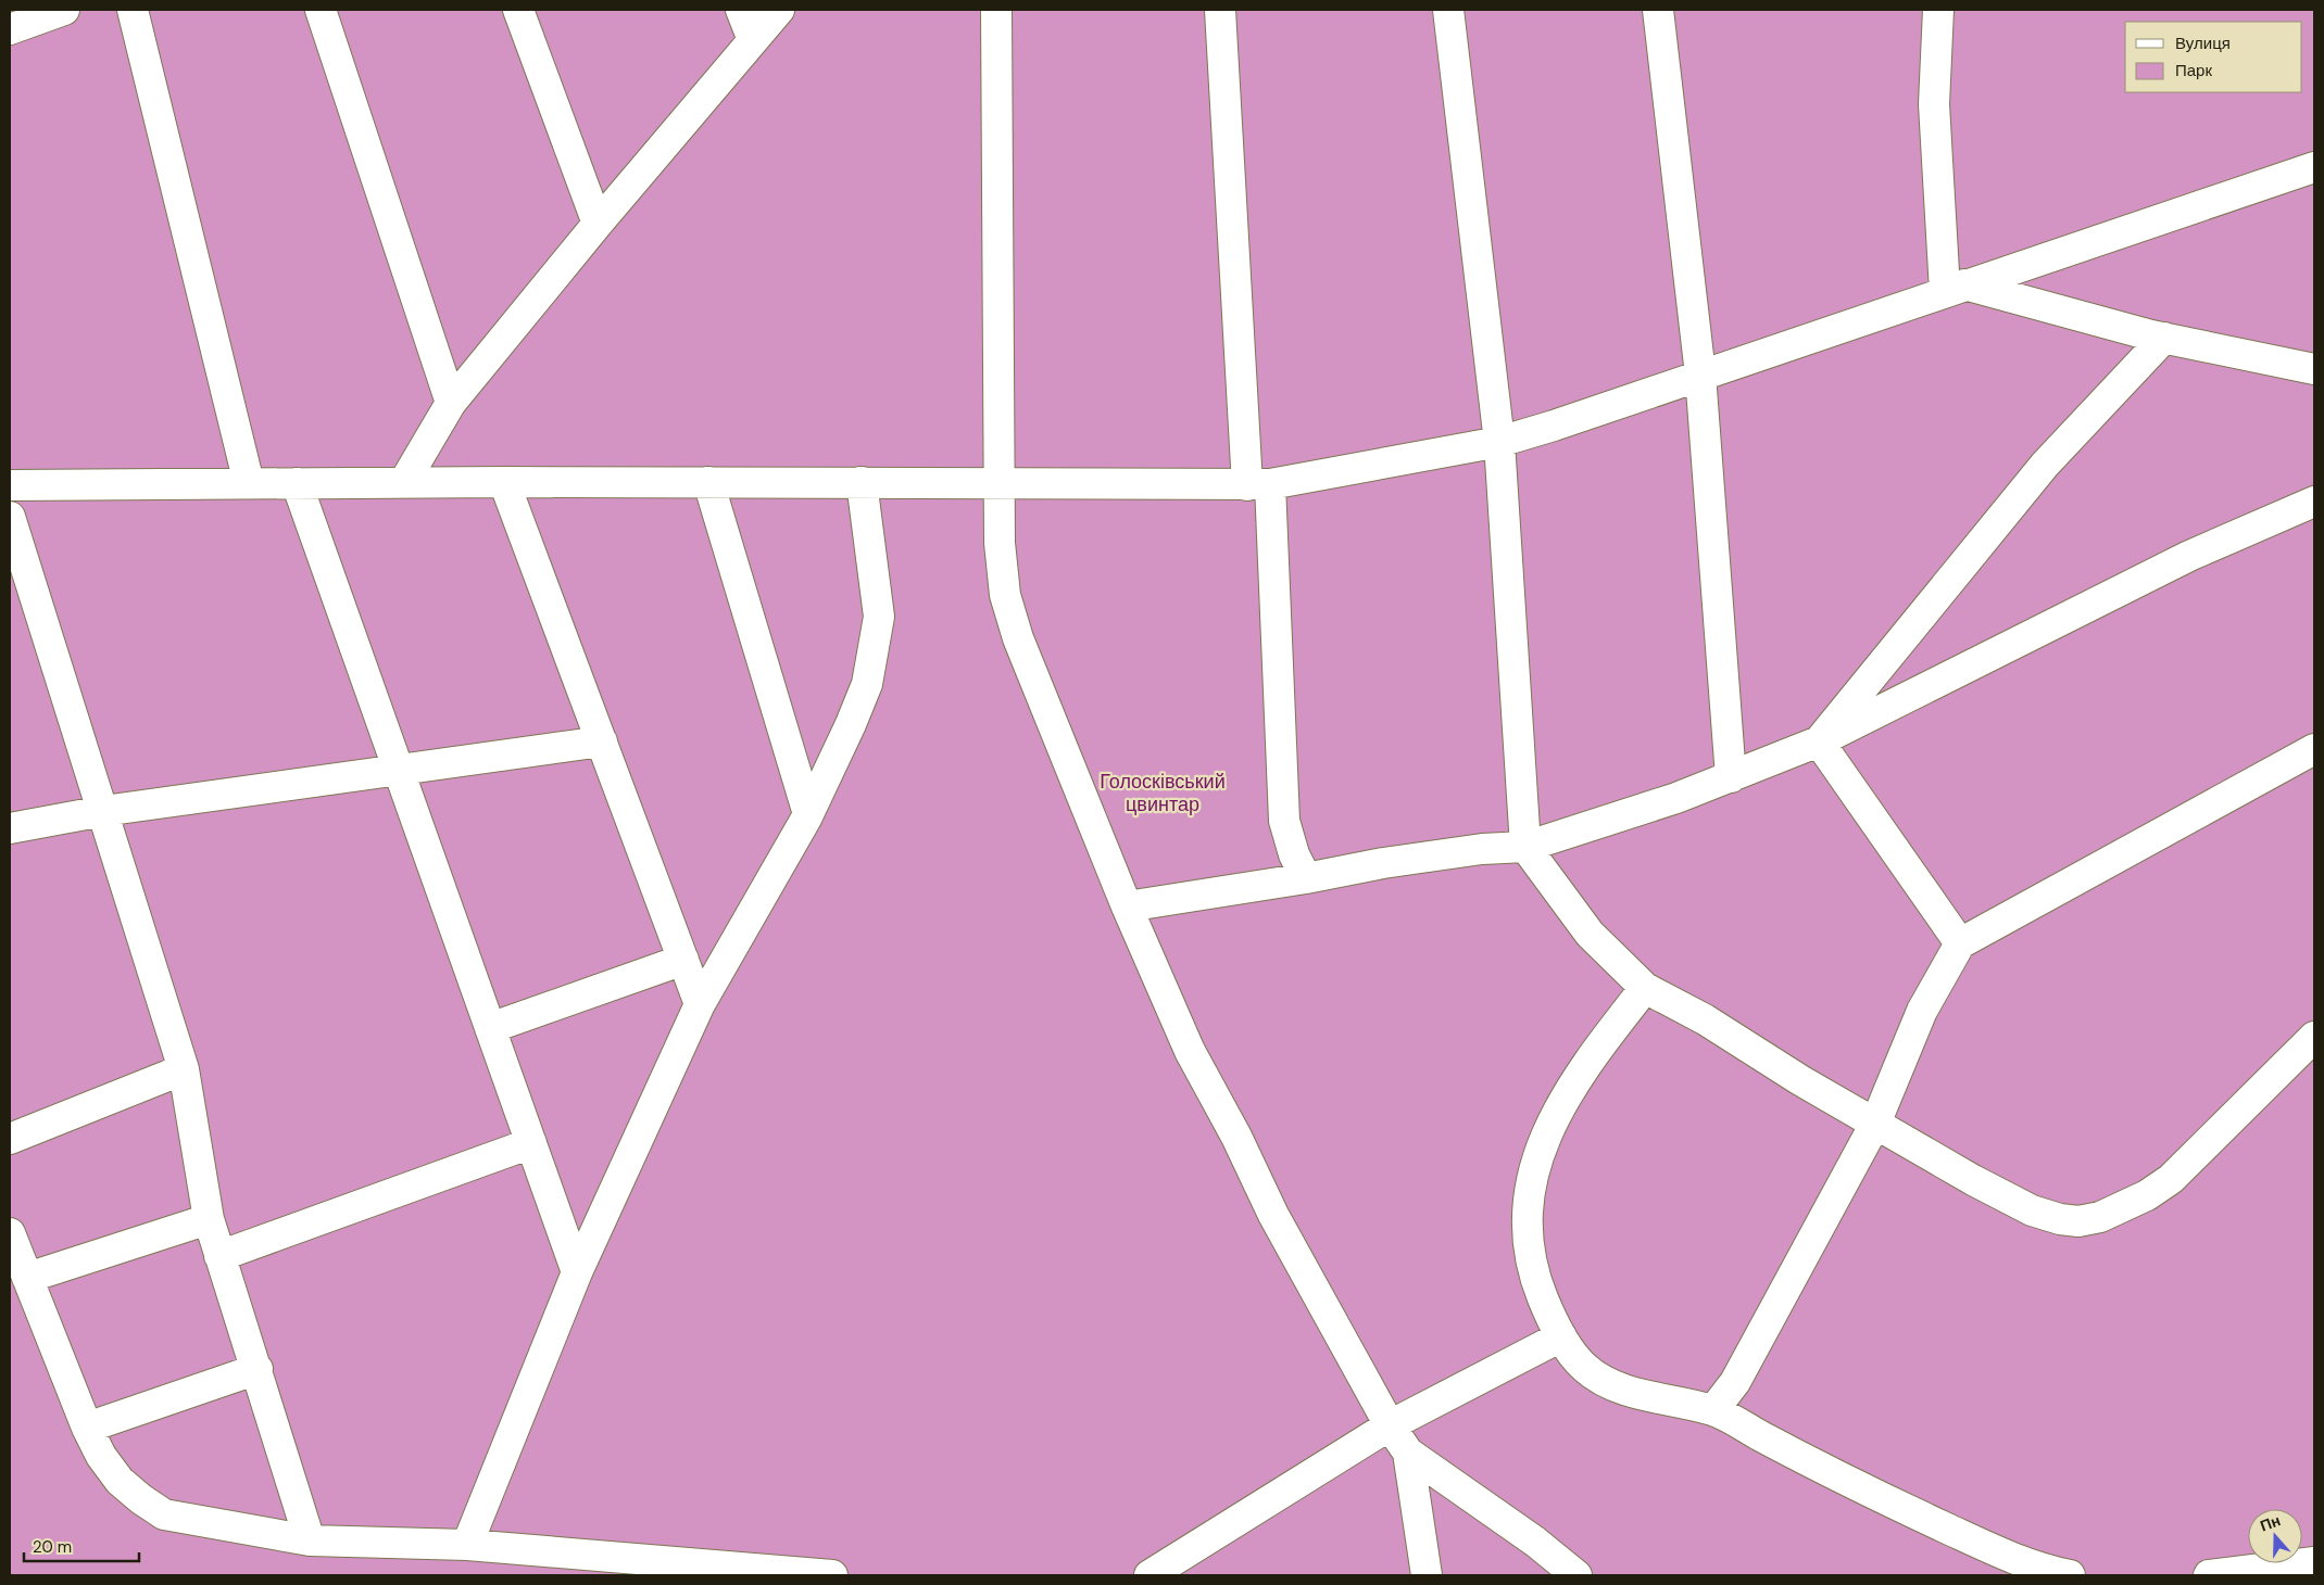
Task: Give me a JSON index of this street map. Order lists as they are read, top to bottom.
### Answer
{
  "parks": ["Голосківський цвинтар"],
  "legend": ["Вулиця", "Парк"],
  "scale_bar": "20 m",
  "north": "top"
}
